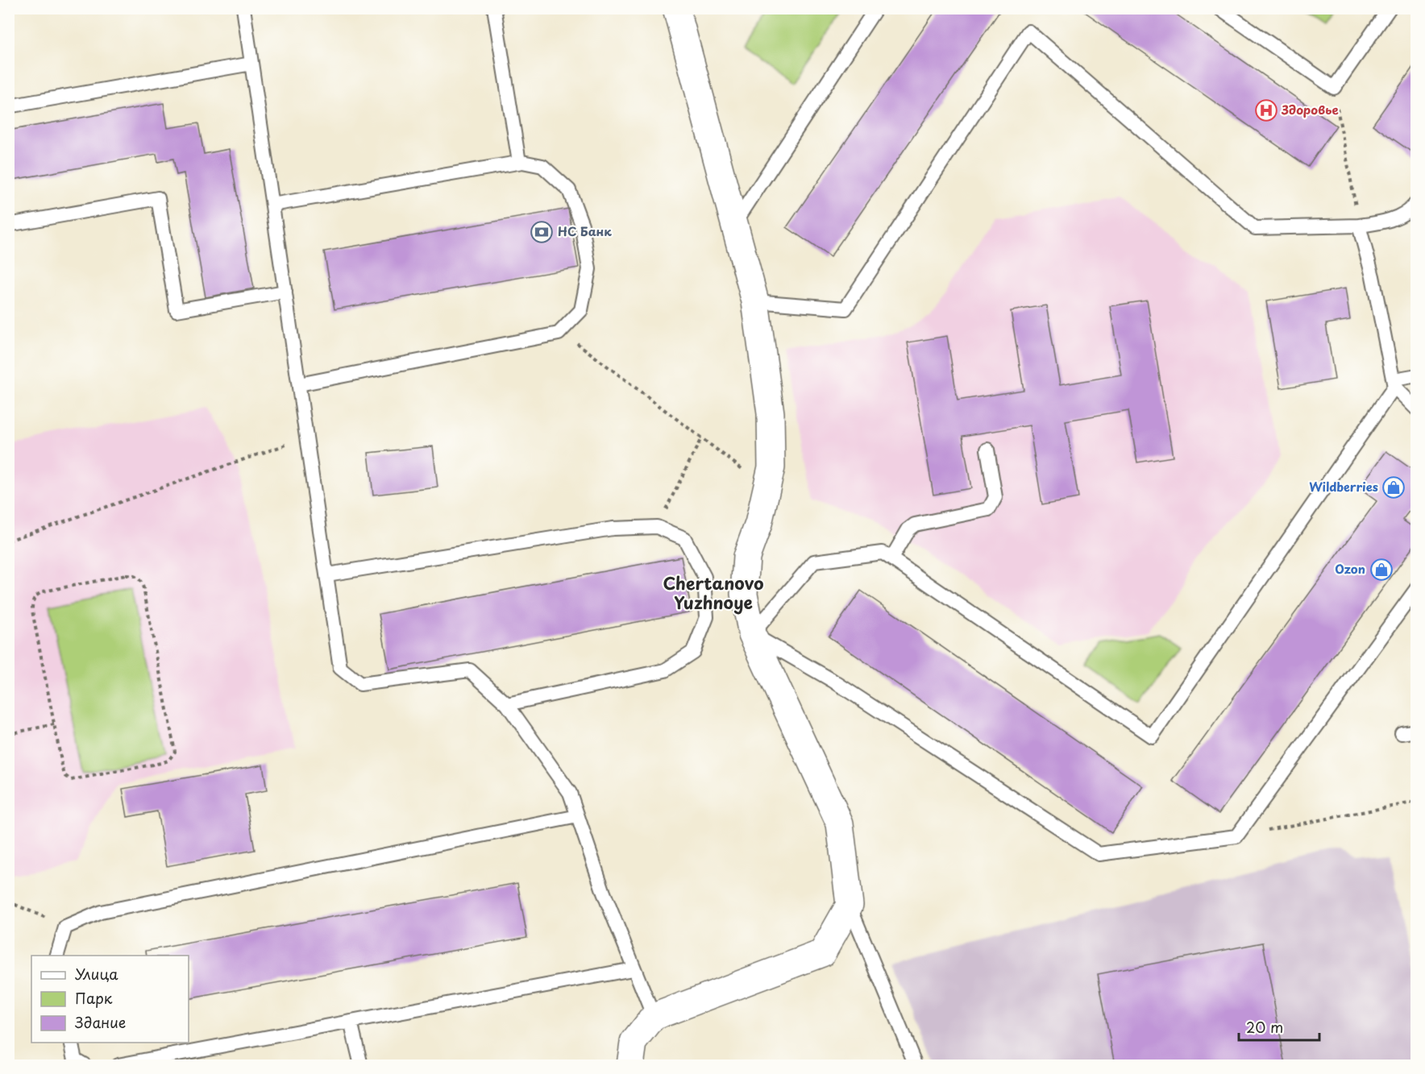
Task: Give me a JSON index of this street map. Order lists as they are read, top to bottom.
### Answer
{
  "districts": ["Chertanovo Yuzhnoye"],
  "places": {
    "hospital": ["Здоровье"],
    "bank": ["НС Банк"],
    "shop": ["Wildberries", "Ozon"]
  },
  "legend": ["Улица", "Парк", "Здание"],
  "scale_bar": "20 m"
}
